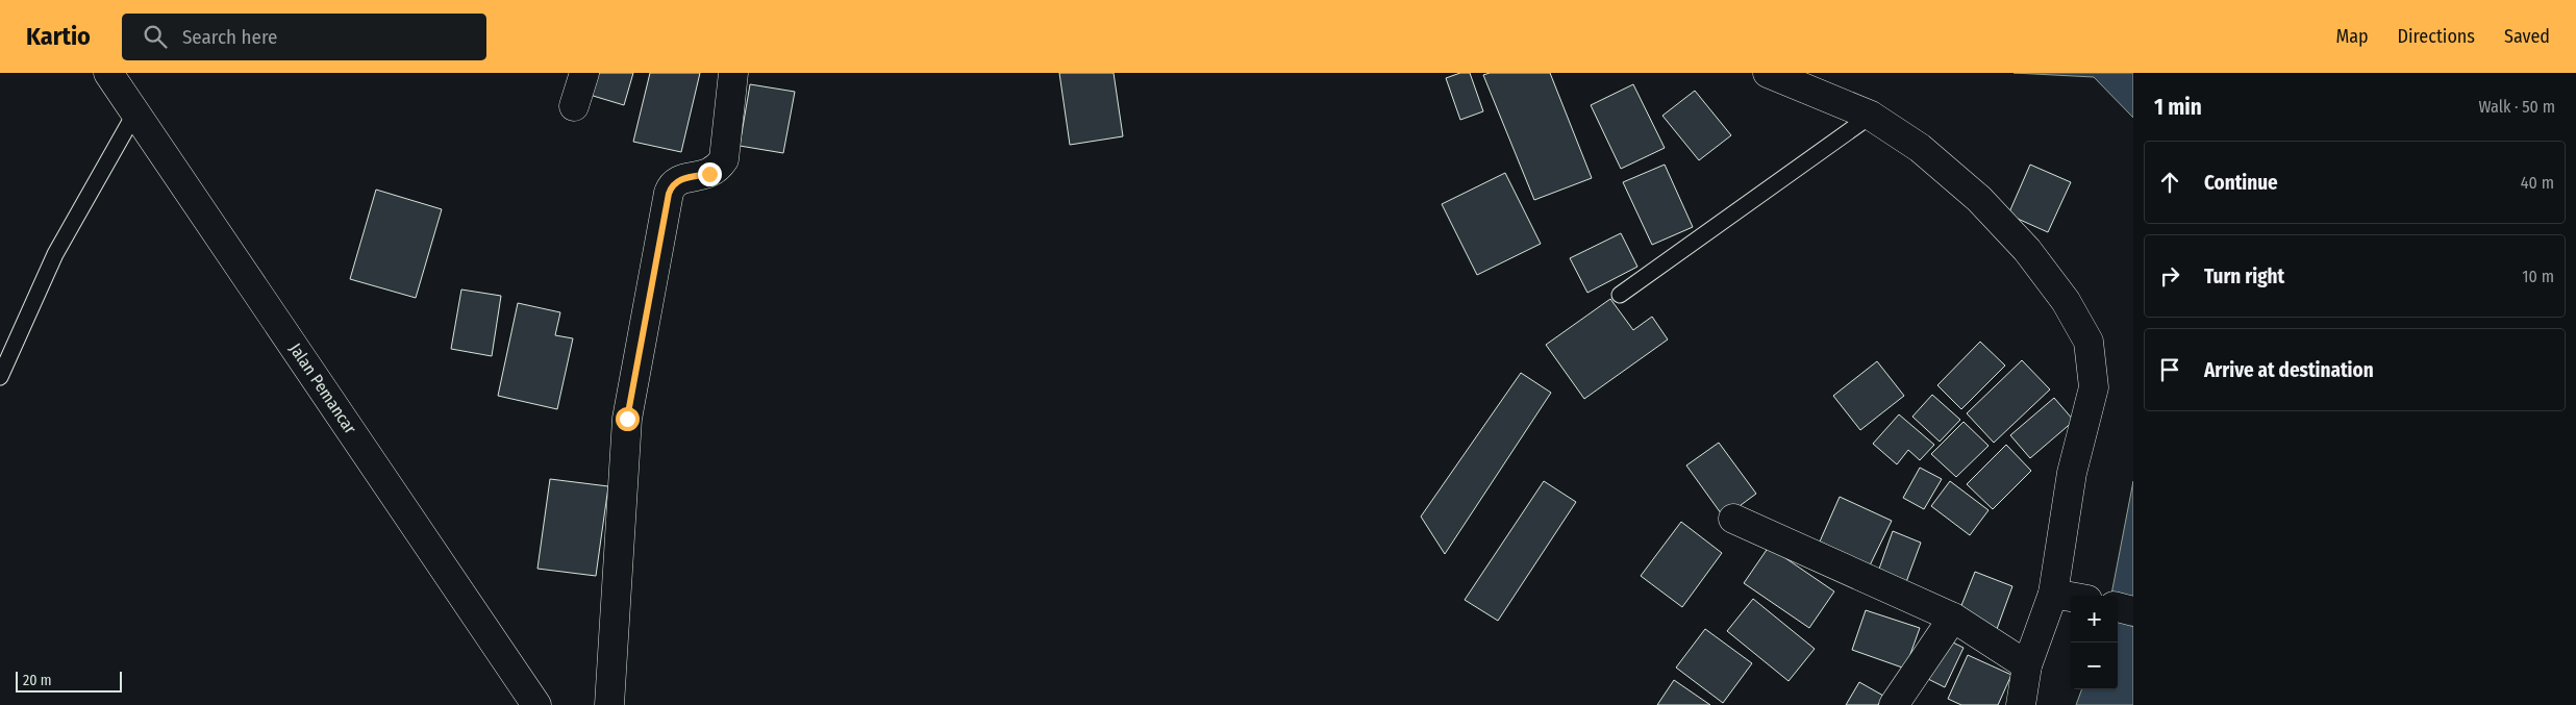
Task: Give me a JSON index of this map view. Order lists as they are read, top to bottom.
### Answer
{
  "streets": {
    "street": ["Jalan Pemancar"]
  },
  "scale_bar": "20 m",
  "page": {
    "header": "Kartio",
    "search": "Search here",
    "nav": ["Map", "Directions", "Saved"],
    "heading": ["1 min", "Walk · 50 m"],
    "list": [
      ["Continue", "40 m"],
      ["Turn right", "10 m"],
      "Arrive at destination"
    ],
    "map_buttons": ["+", "−"],
    "scale": "20 m"
  }
}
